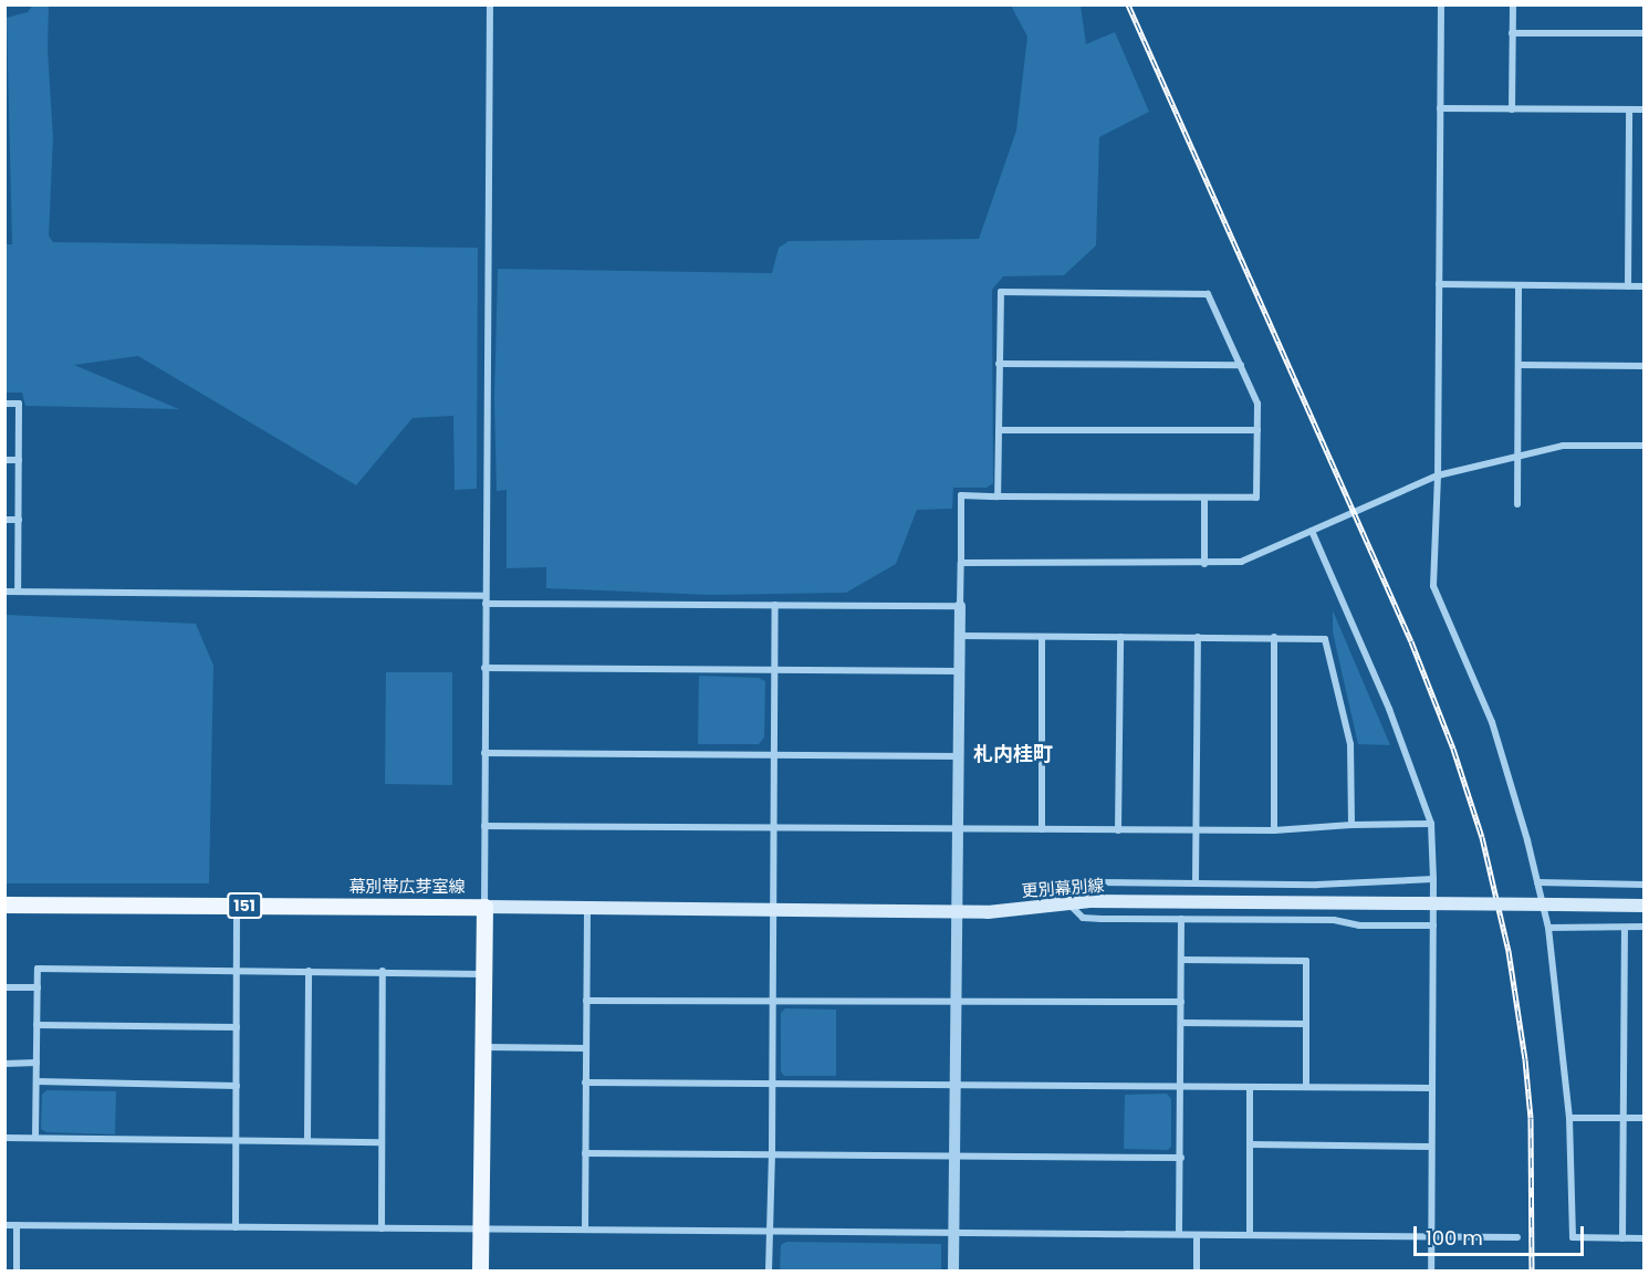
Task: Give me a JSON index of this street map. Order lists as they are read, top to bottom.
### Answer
{
  "streets": {
    "main road": ["幕別帯広芽室線", "更別幕別線", "151"]
  },
  "crossings": [
    ["幕別帯広芽室線", "更別幕別線"]
  ],
  "districts": ["札内桂町"],
  "scale_bar": "100 m"
}
